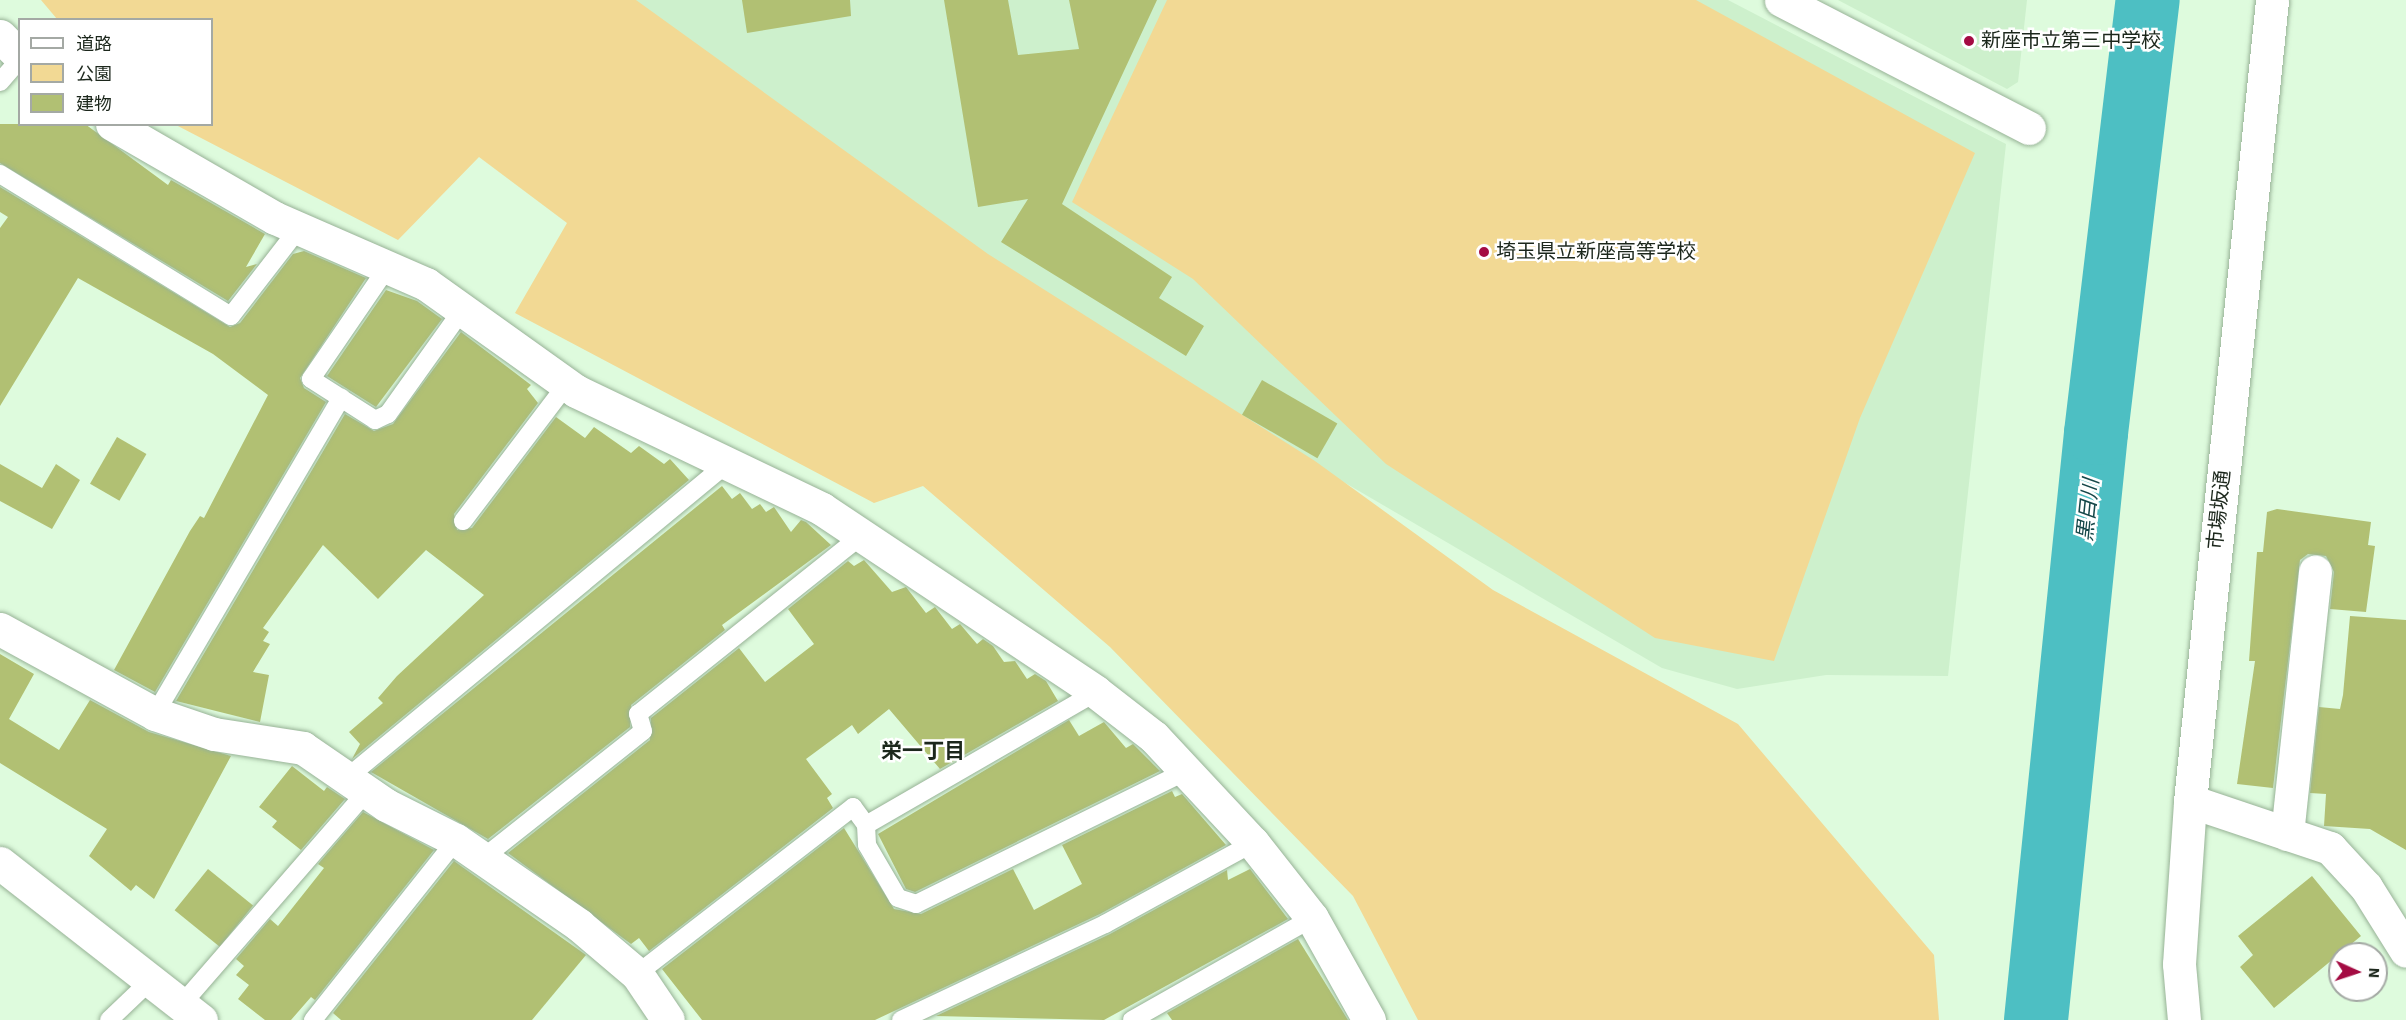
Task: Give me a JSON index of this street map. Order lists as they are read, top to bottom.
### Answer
{
  "streets": {
    "street": ["市場坂通"]
  },
  "districts": ["栄一丁目"],
  "water": ["黒目川"],
  "places": ["新座市立第三中学校", "埼玉県立新座高等学校"],
  "legend": ["道路", "公園", "建物"],
  "north": "right"
}
